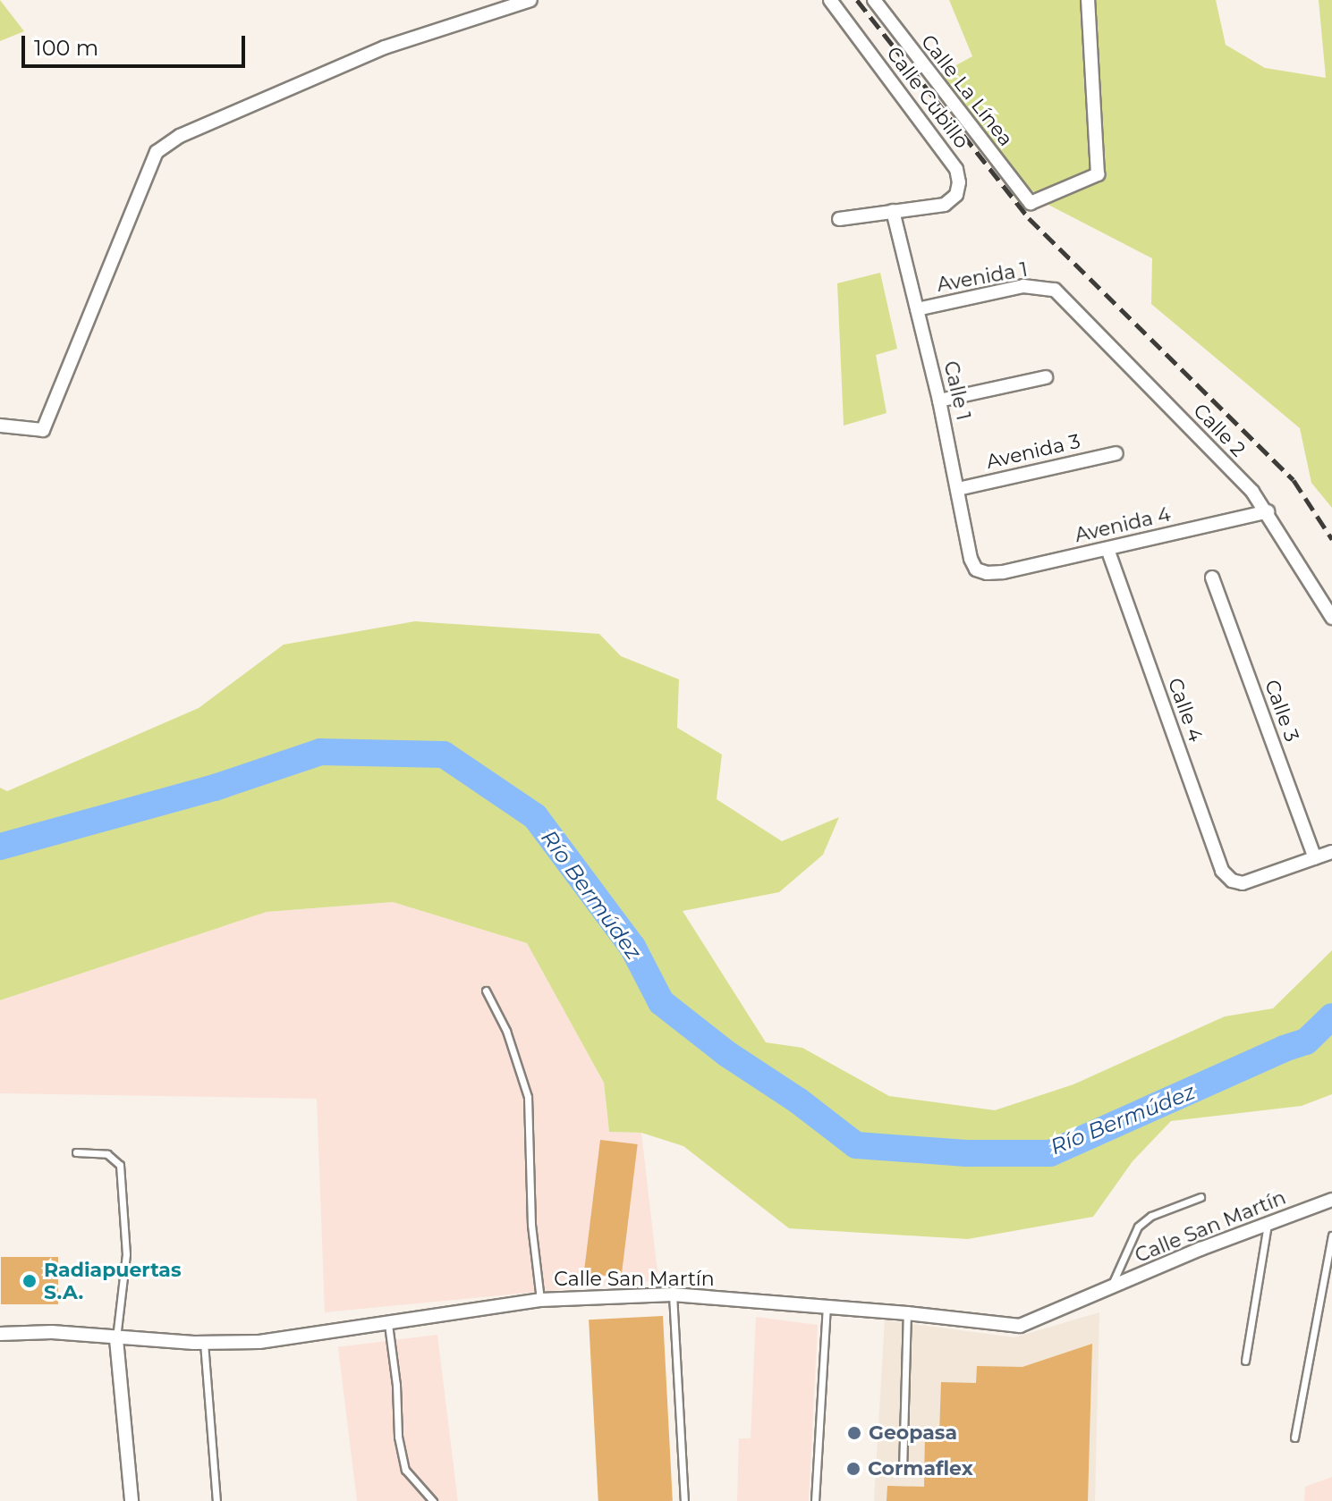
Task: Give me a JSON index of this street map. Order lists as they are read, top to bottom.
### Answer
{
  "streets": {
    "street": [
      "Calle La Línea",
      "Calle Cubillo",
      "Avenida 1",
      "Calle 1",
      "Calle 2",
      "Avenida 3",
      "Avenida 4",
      "Calle 4",
      "Calle 3",
      "Calle San Martín"
    ]
  },
  "crossings": [
    ["Calle Cubillo", "Calle 1"],
    ["Avenida 1", "Calle 1"],
    ["Avenida 1", "Calle 2"],
    ["Calle 1", "Avenida 3"],
    ["Calle 1", "Avenida 4"],
    ["Calle 2", "Avenida 4"],
    ["Avenida 4", "Calle 4"],
    ["Calle 4", "Calle 3"]
  ],
  "water": ["Río Bermúdez"],
  "places": ["Radiapuertas S.A.", "Geopasa", "Cormaflex"],
  "scale_bar": "100 m"
}
